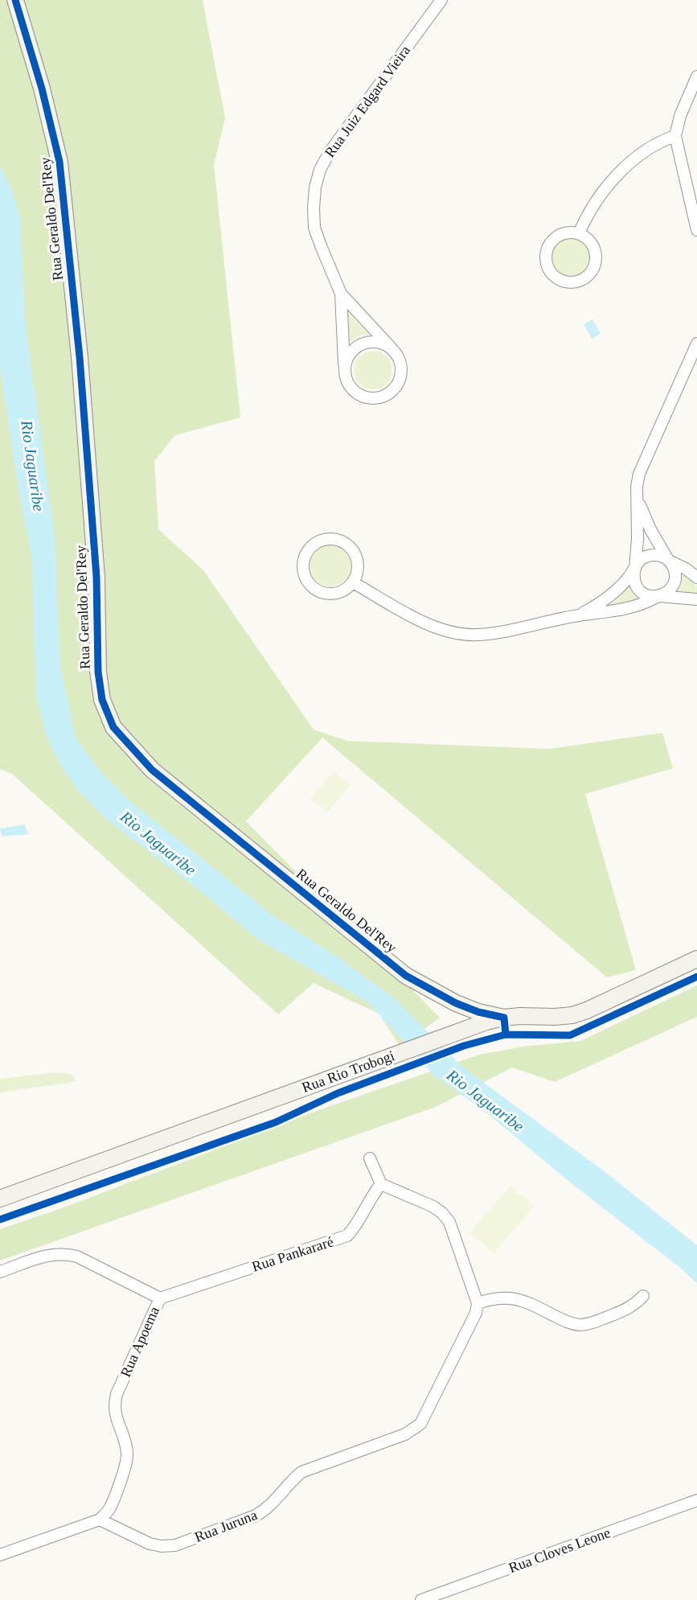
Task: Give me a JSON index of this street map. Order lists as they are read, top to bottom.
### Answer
{
  "streets": {
    "main road": ["Rua Geraldo Del'Rey", "Rua Rio Trobogi"],
    "street": [
      "Rua Juiz Edgard Vieira",
      "Rua Pankararé",
      "Rua Apoema",
      "Rua Juruna",
      "Rua Cloves Leone"
    ]
  },
  "crossings": [
    ["Rua Geraldo Del'Rey", "Rua Rio Trobogi"],
    ["Rua Pankararé", "Rua Apoema"],
    ["Rua Apoema", "Rua Juruna"]
  ],
  "water": ["Rio Jaguaribe"]
}
